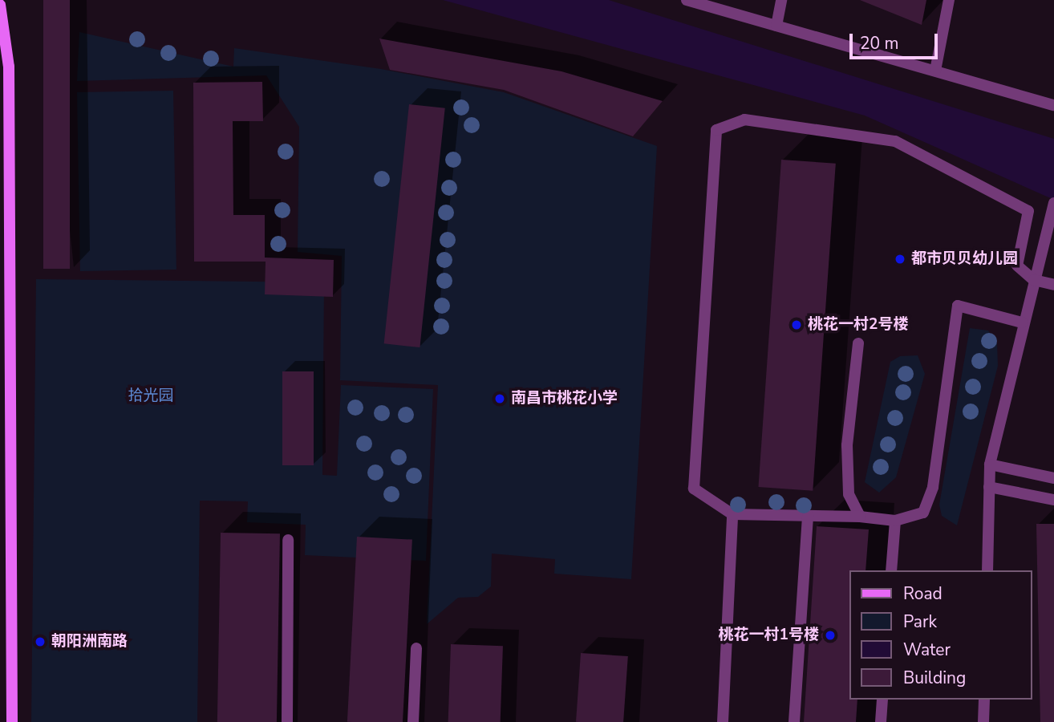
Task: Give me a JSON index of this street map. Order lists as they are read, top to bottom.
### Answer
{
  "parks": ["拾光园"],
  "places": [
    "都市贝贝幼儿园",
    "桃花一村2号楼",
    "南昌市桃花小学",
    "桃花一村1号楼",
    "朝阳洲南路"
  ],
  "legend": [
    "Road",
    "Park",
    "Water",
    "Building"
  ],
  "scale_bar": "20 m"
}
